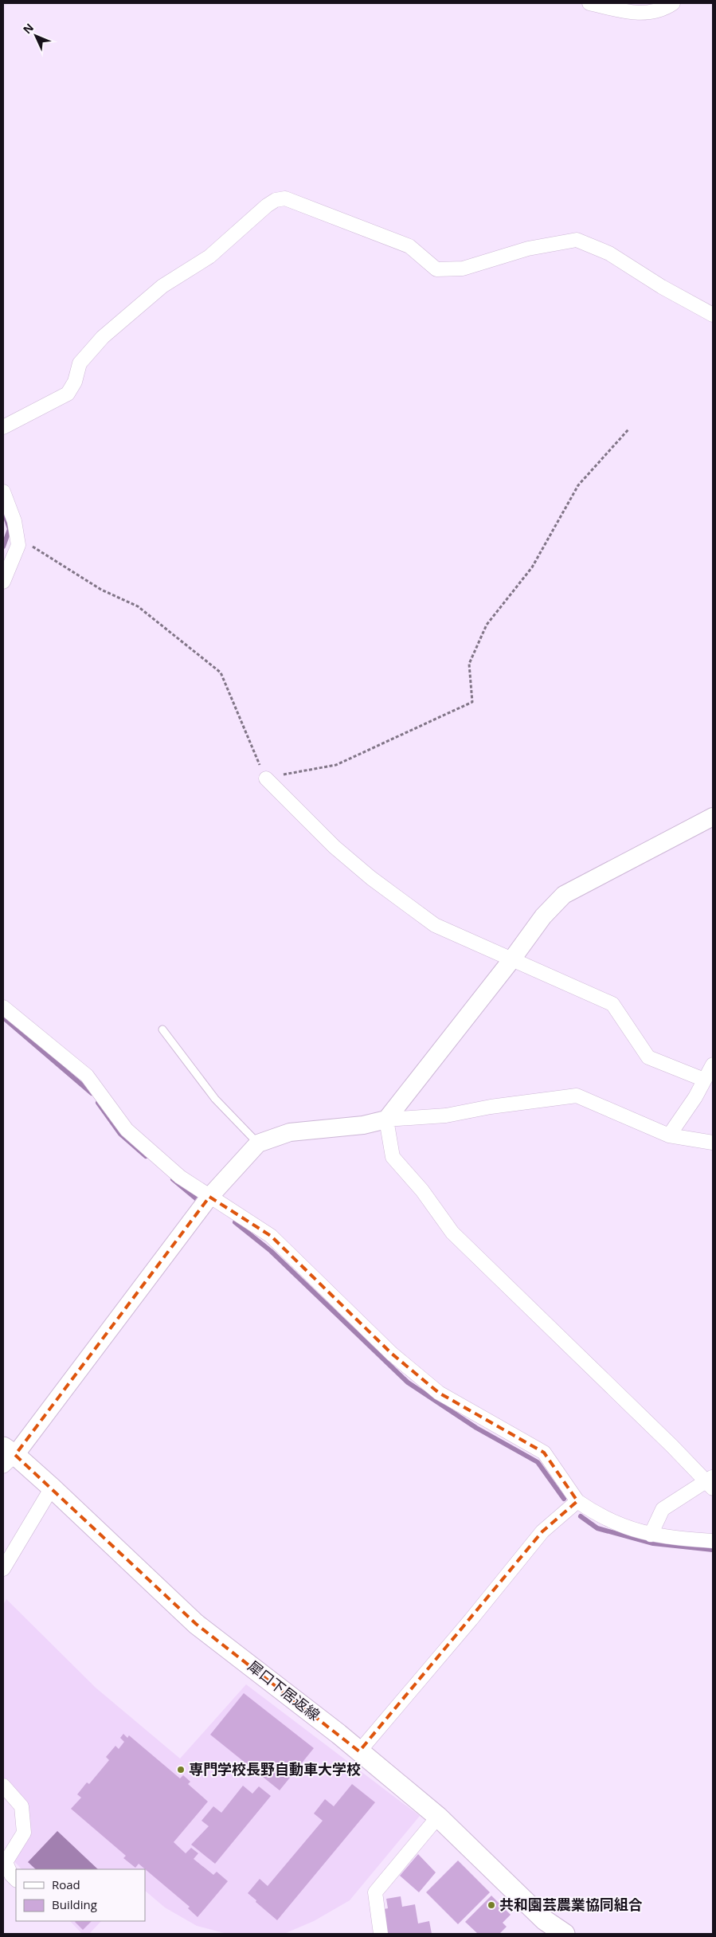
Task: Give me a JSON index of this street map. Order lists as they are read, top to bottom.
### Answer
{
  "streets": {
    "main road": ["犀口下居返線"]
  },
  "places": ["専門学校長野自動車大学校", "共和園芸農業協同組合"],
  "legend": ["Road", "Building"],
  "north": "top left"
}
